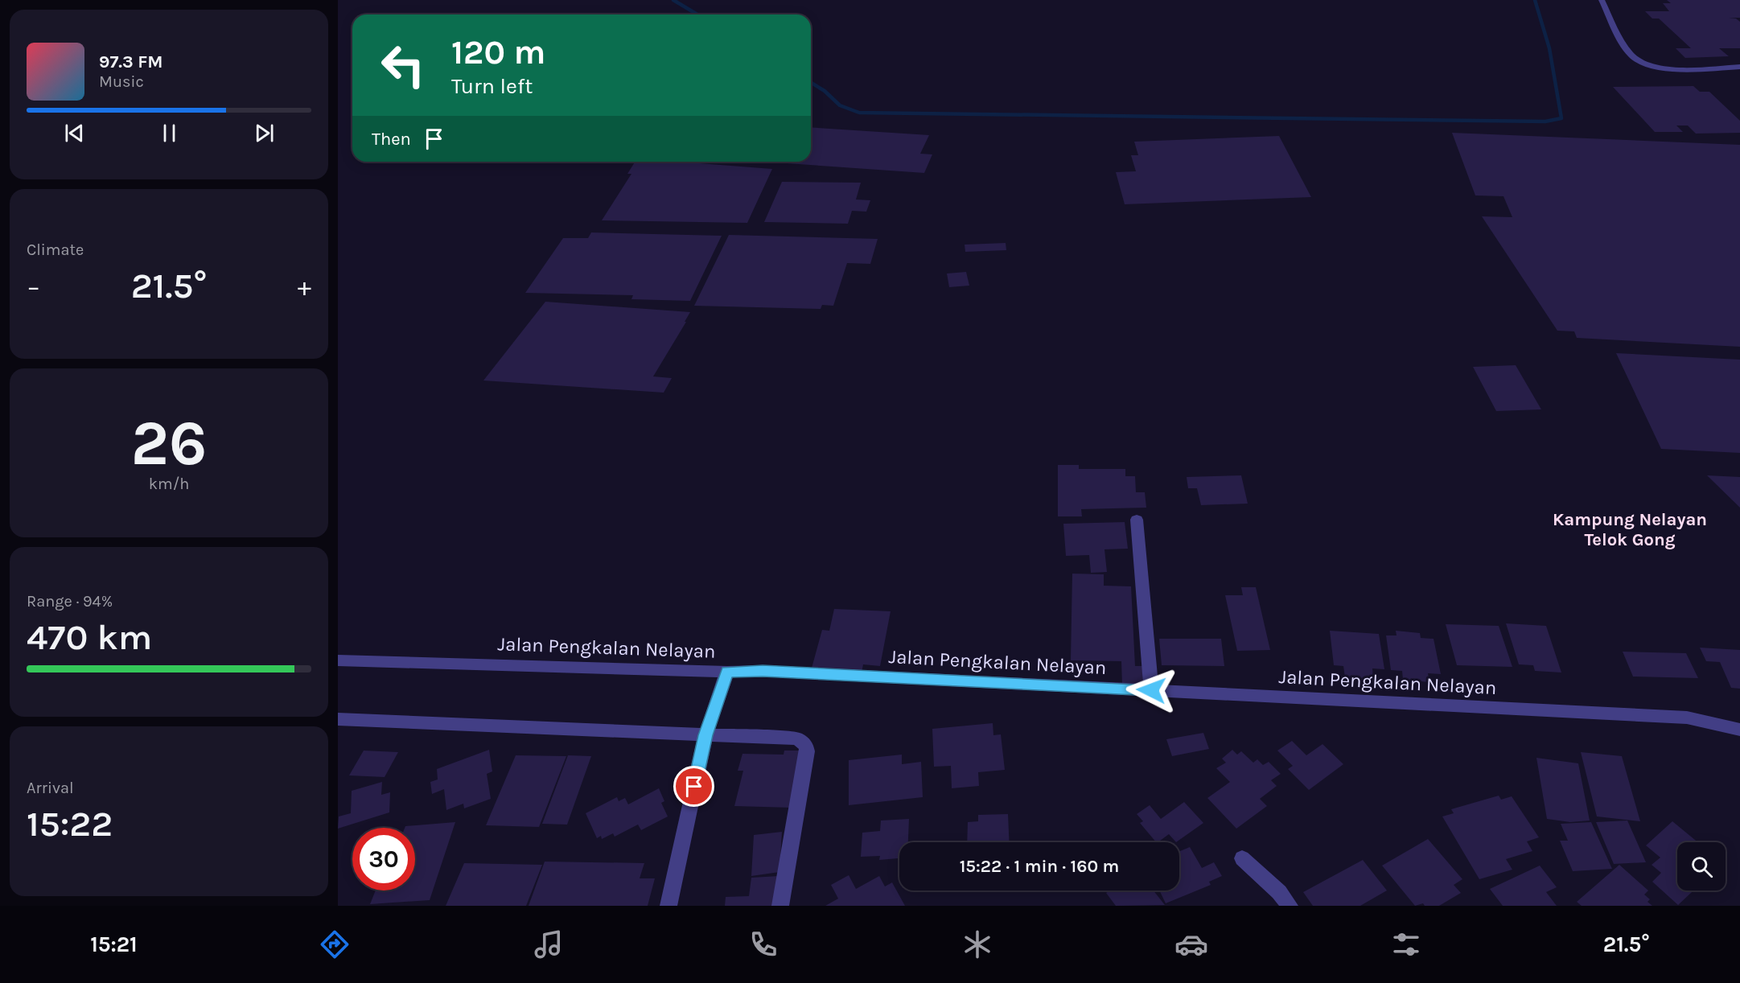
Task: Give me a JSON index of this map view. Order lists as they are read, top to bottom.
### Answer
{
  "streets": {
    "street": ["Jalan Pengkalan Nelayan"]
  },
  "districts": ["Kampung Nelayan Telok Gong"],
  "page": {
    "turn": ["120 m", "Turn left"],
    "song": ["97.3 FM", "Music"],
    "then": "Then",
    "tile": [
      "Climate",
      ["26", "km/h"],
      ["Range · 94%", "470 km"],
      ["Arrival", "15:22"]
    ],
    "heat": ["−", "21.5°", "+"],
    "limit": "30",
    "trip": "15:22 · 1 min · 160 m",
    "tabs": ["15:21", "21.5°"]
  }
}
